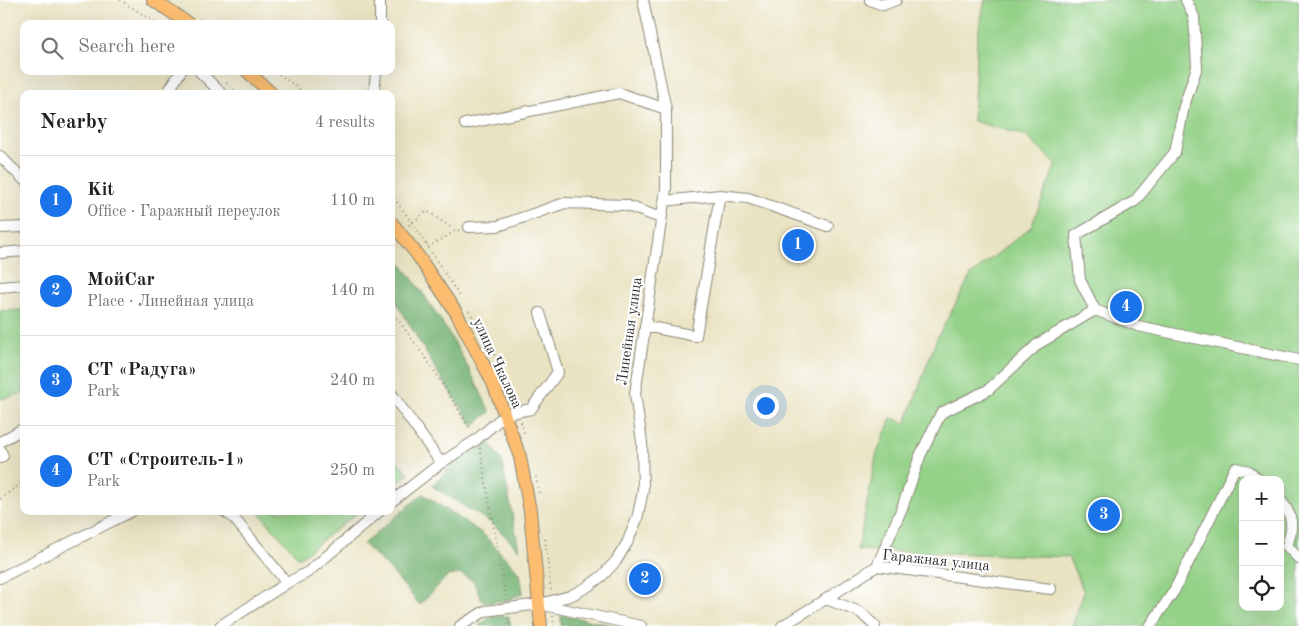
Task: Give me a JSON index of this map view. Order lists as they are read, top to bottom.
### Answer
{
  "streets": {
    "main road": ["улица Чкалова"],
    "street": ["Линейная улица", "Гаражная улица"]
  },
  "crossings": [
    ["Линейная улица", "улица Чкалова"]
  ],
  "page": {
    "search": "Search here",
    "heading": ["Nearby", "4 results"],
    "list": [
      {
        "mark": "1",
        "name": "Kit",
        "note": "Office · Гаражный переулок",
        "value": "110 m"
      },
      {
        "mark": "2",
        "name": "МойCar",
        "note": "Place · Линейная улица",
        "value": "140 m"
      },
      {
        "mark": "3",
        "name": "СТ «Радуга»",
        "note": "Park",
        "value": "240 m"
      },
      {
        "mark": "4",
        "name": "СТ «Строитель-1»",
        "note": "Park",
        "value": "250 m"
      }
    ],
    "pins": [
      "1",
      "4",
      "3",
      "2"
    ],
    "map_buttons": ["+", "−"]
  }
}
